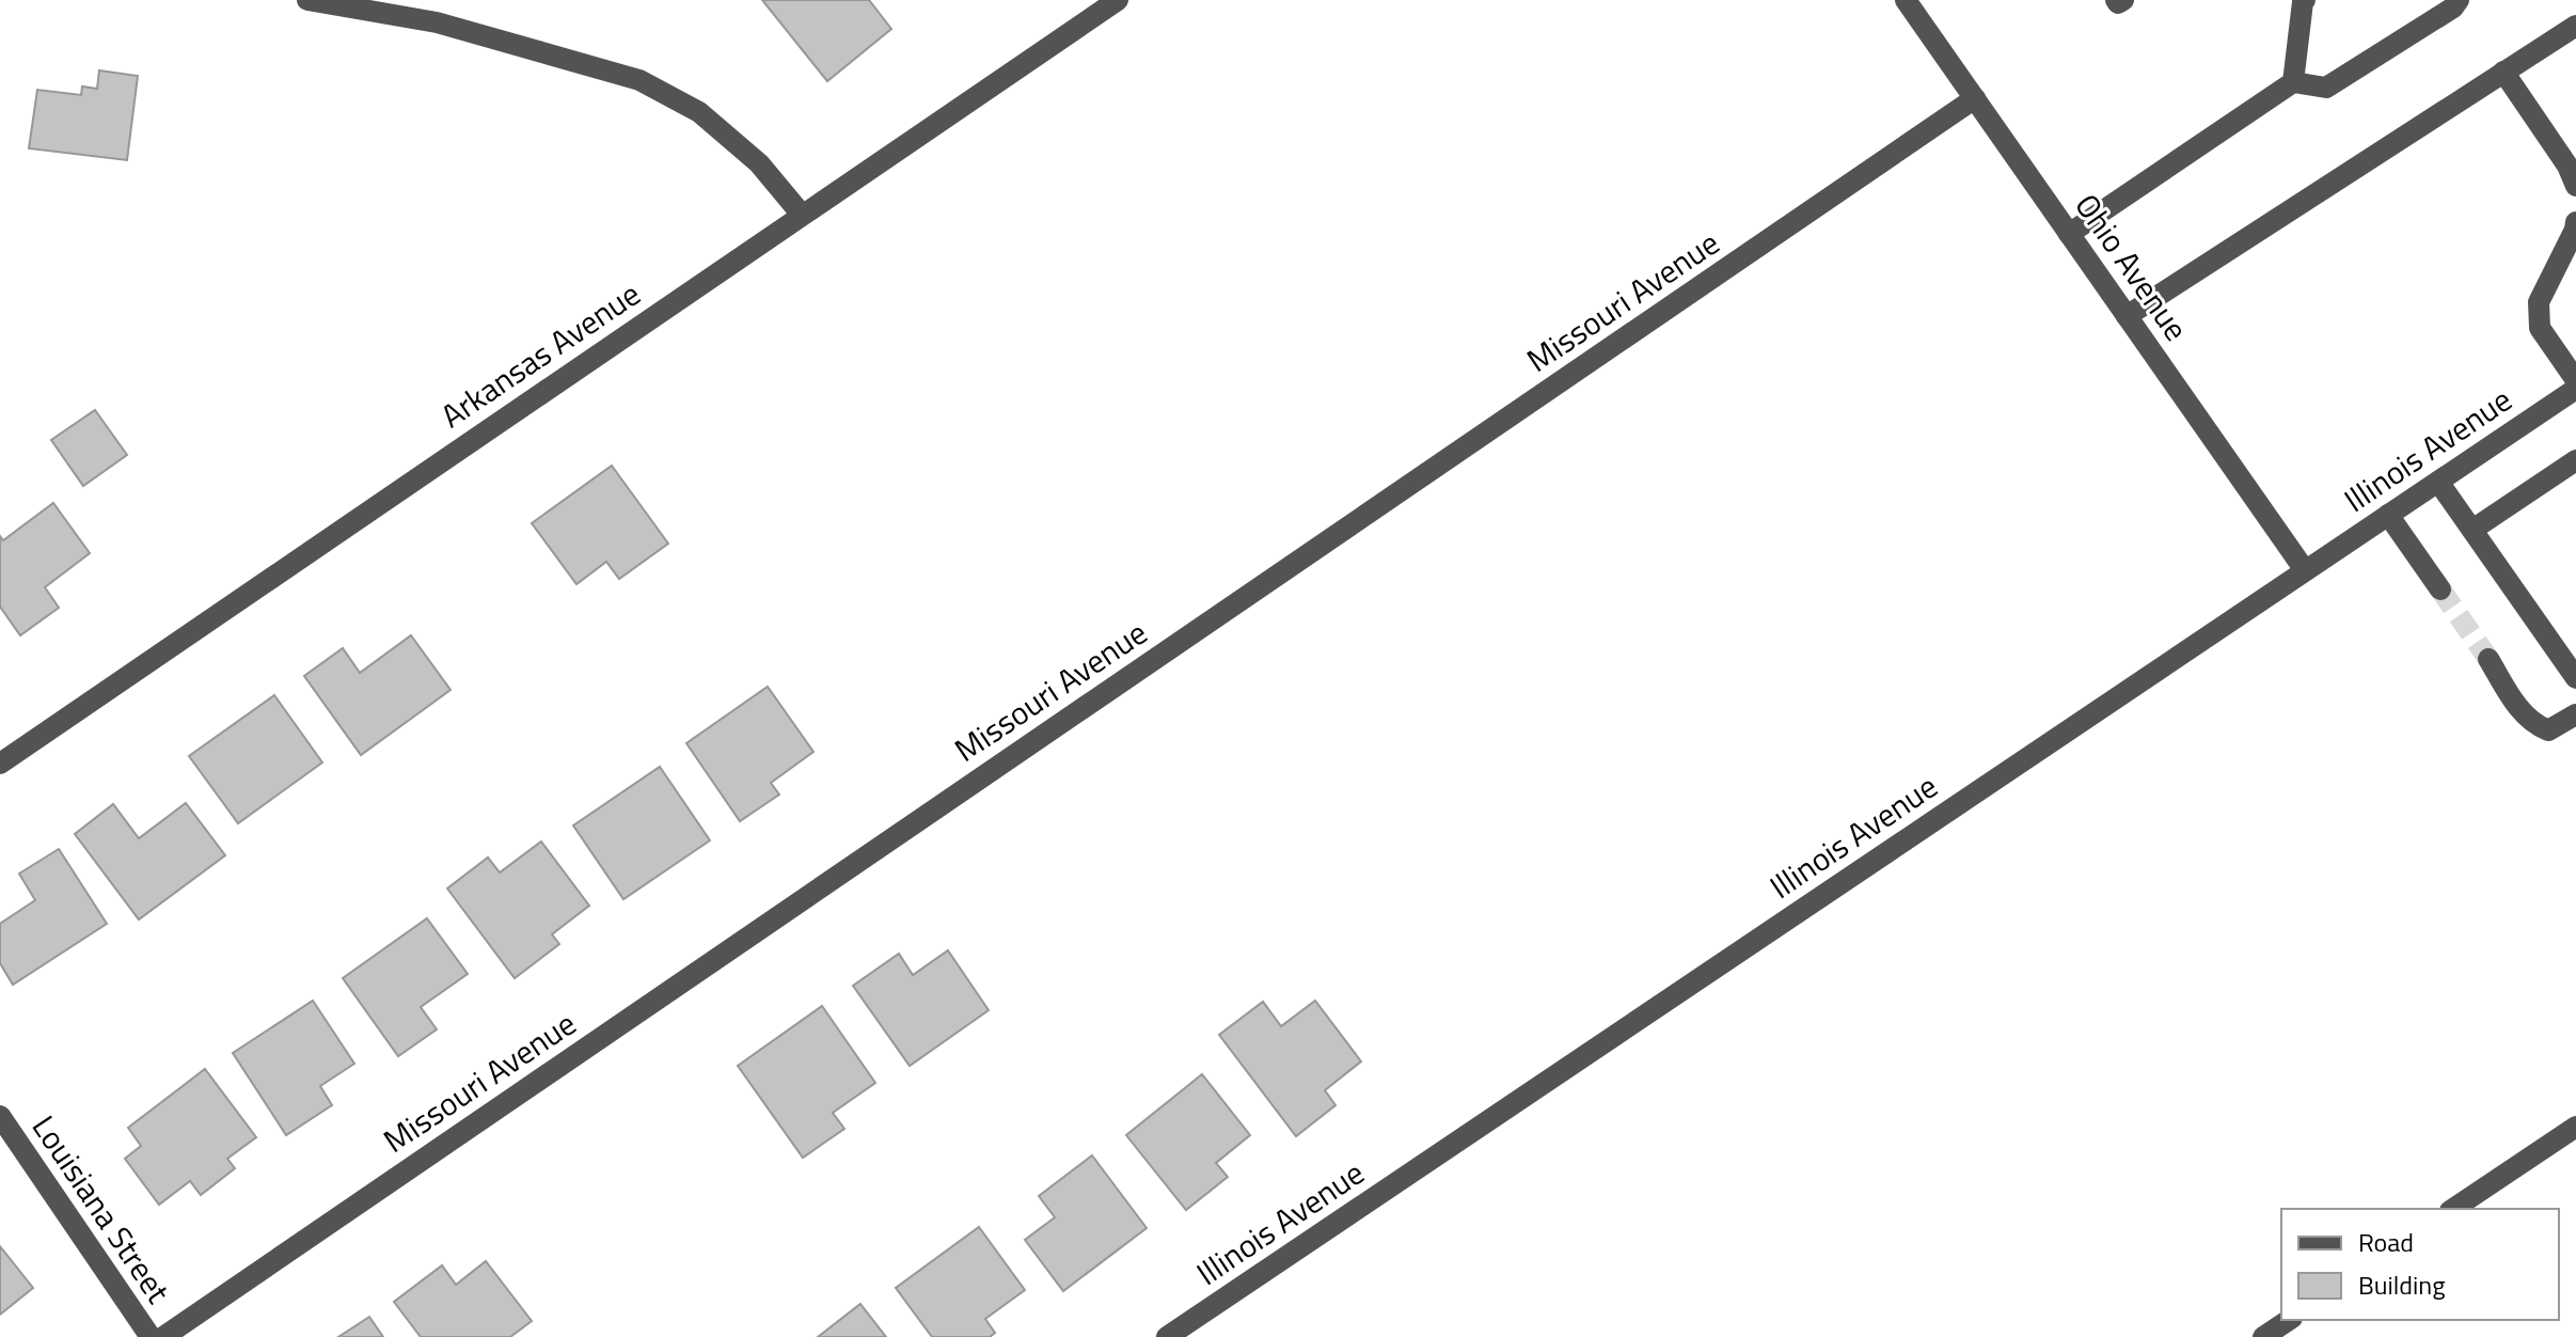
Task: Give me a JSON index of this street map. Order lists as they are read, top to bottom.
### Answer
{
  "streets": {
    "street": [
      "Ohio Avenue",
      "Missouri Avenue",
      "Arkansas Avenue",
      "Illinois Avenue",
      "Louisiana Street"
    ]
  },
  "crossings": [
    ["Ohio Avenue", "Missouri Avenue"],
    ["Ohio Avenue", "Illinois Avenue"]
  ],
  "legend": ["Road", "Building"]
}
